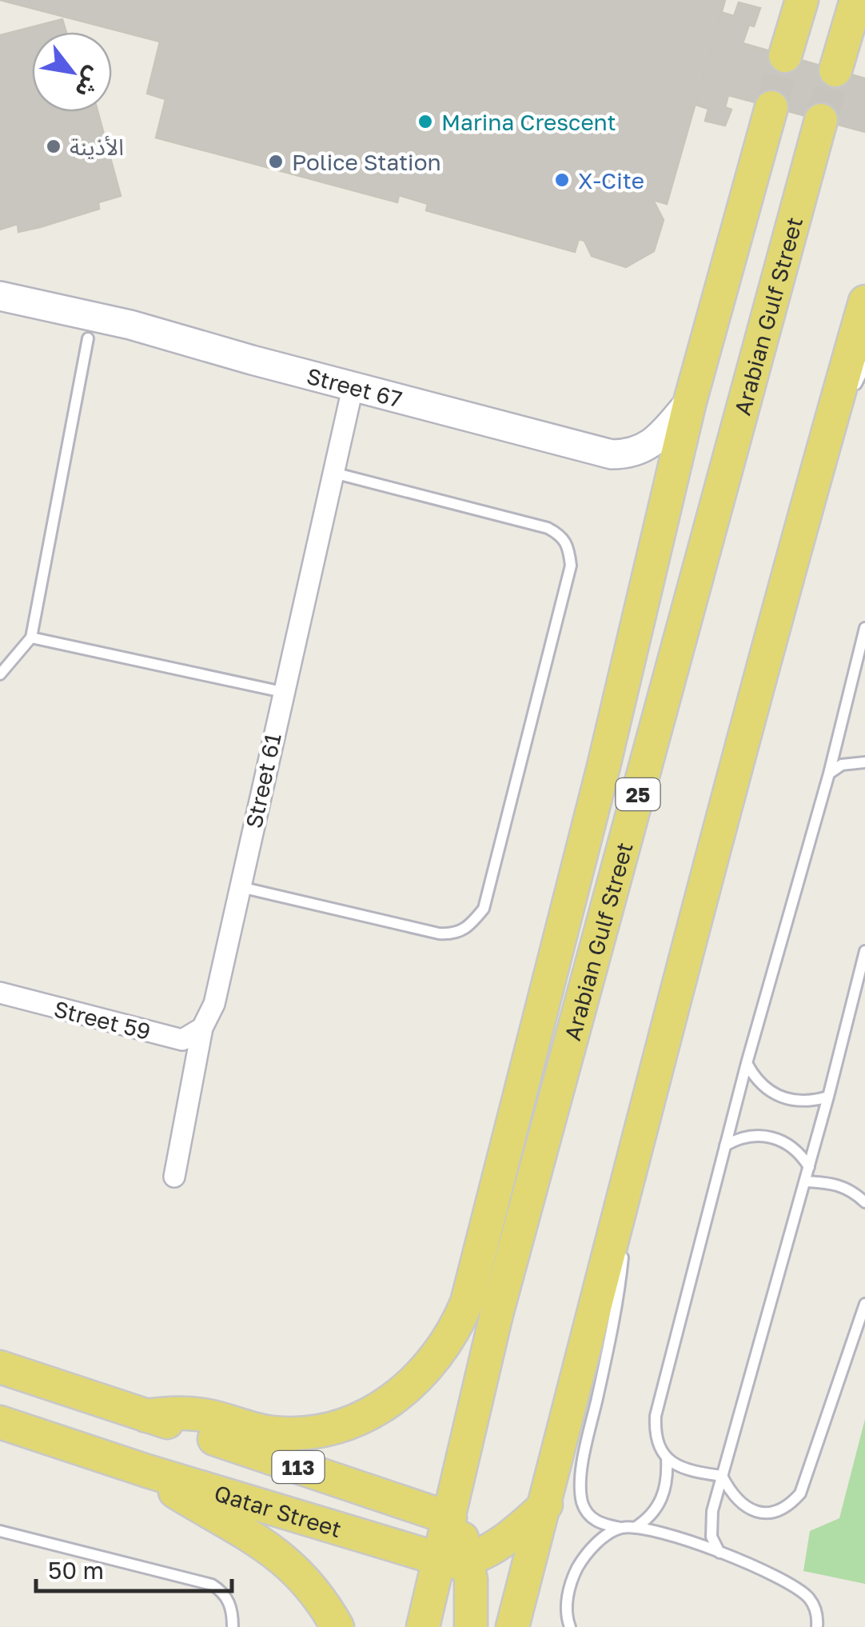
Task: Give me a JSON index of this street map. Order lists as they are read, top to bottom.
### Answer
{
  "streets": {
    "main road": [
      "Arabian Gulf Street",
      "25",
      "113",
      "Qatar Street"
    ],
    "street": ["Street 67", "Street 61", "Street 59"]
  },
  "crossings": [
    ["Arabian Gulf Street", "Qatar Street"],
    ["Street 67", "Street 61"],
    ["Street 61", "Street 59"]
  ],
  "places": [
    "Marina Crescent",
    "الأذينة",
    "Police Station",
    "X-Cite"
  ],
  "scale_bar": "50 m",
  "north": "bottom right"
}
